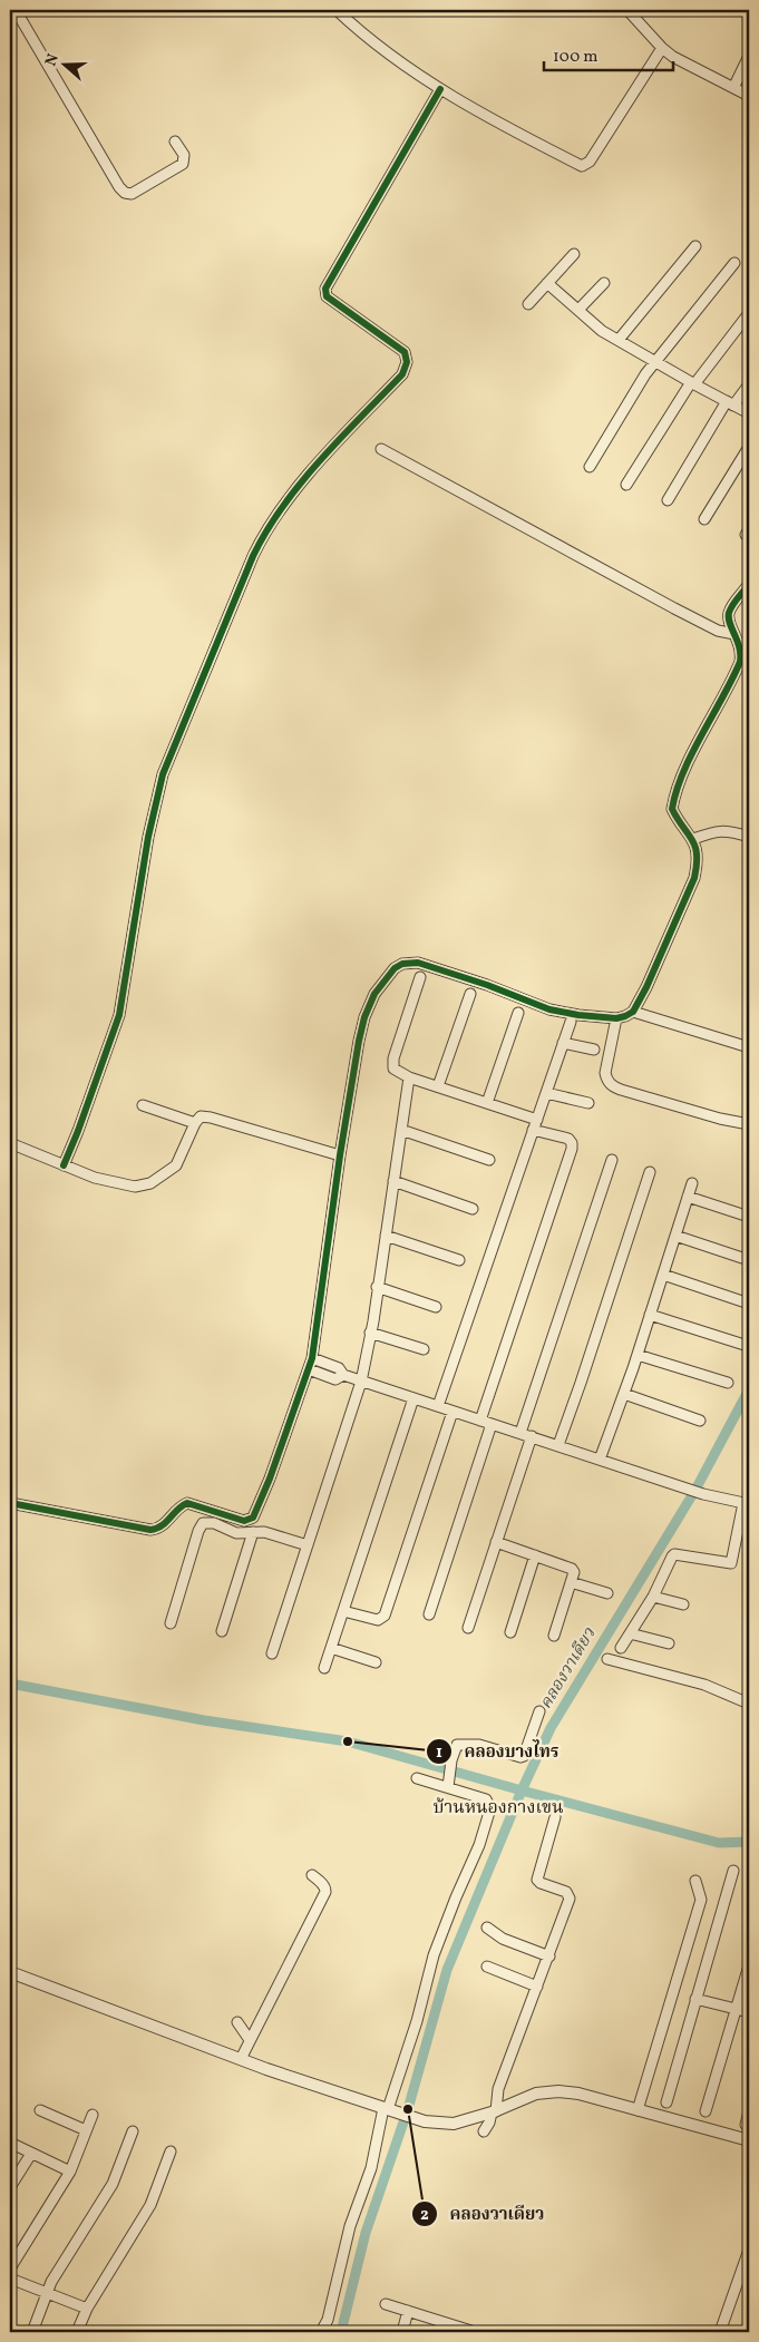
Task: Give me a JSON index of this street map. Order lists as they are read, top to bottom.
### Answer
{
  "districts": ["บ้านหนองกางเขน"],
  "water": ["คลองวาเดียว"],
  "places": ["คลองบางไทร", "คลองวาเดียว"],
  "scale_bar": "100 m",
  "north": "left"
}
